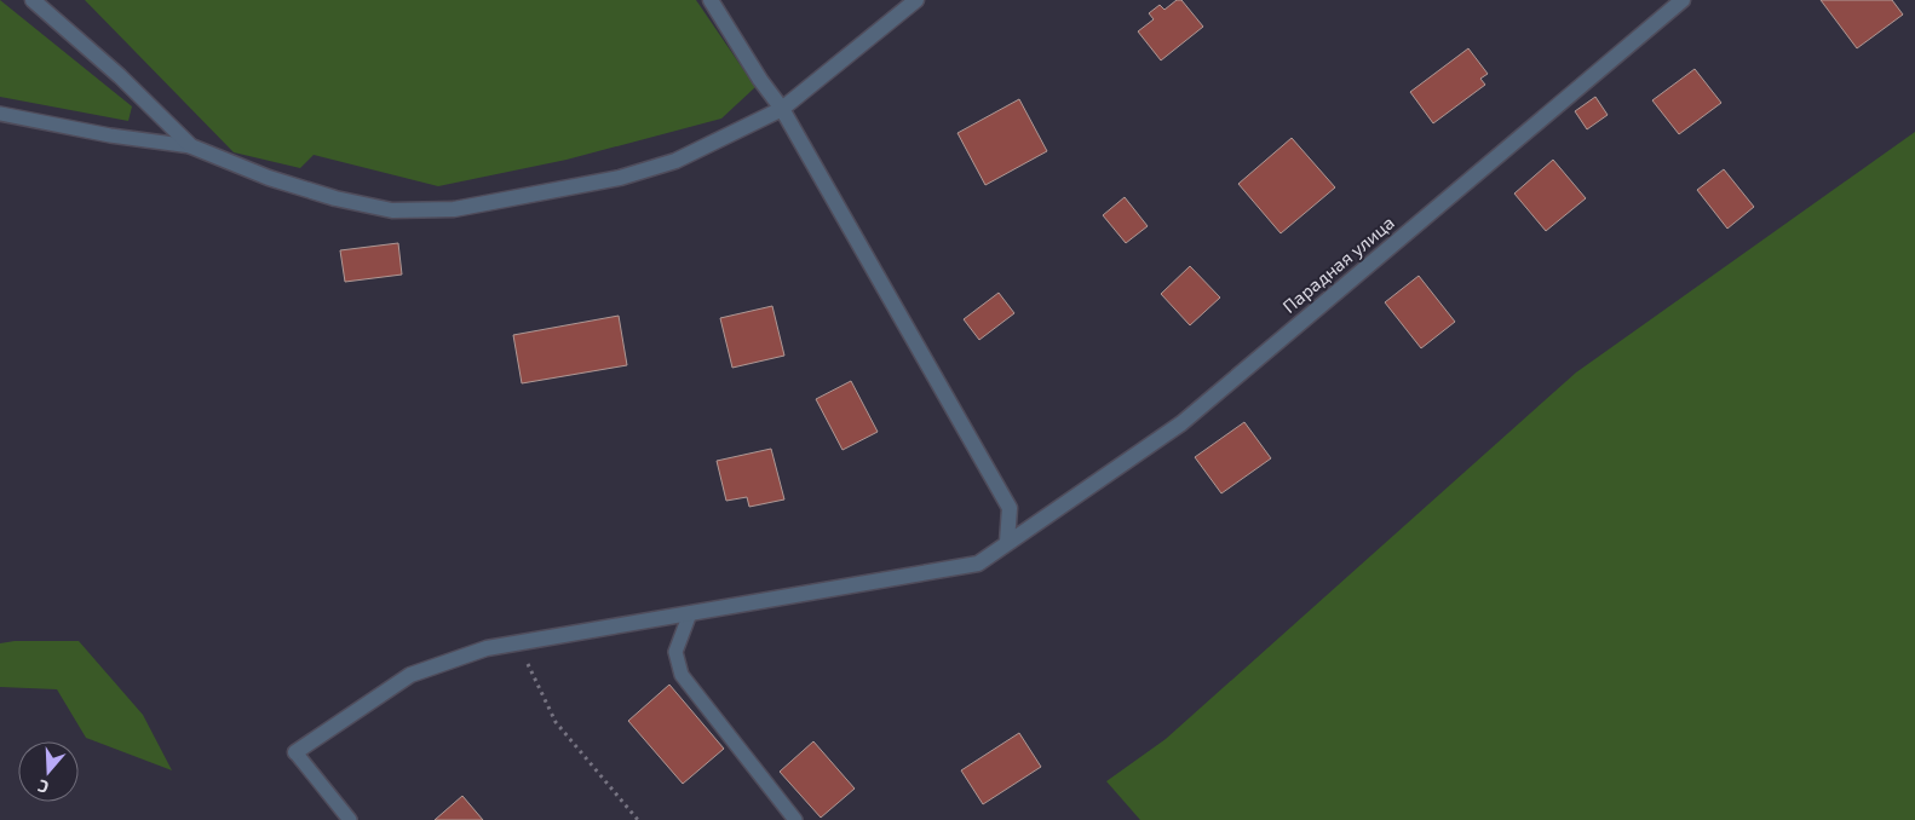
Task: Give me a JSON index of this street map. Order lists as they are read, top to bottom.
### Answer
{
  "streets": {
    "street": ["Парадная улица"]
  },
  "north": "bottom"
}
